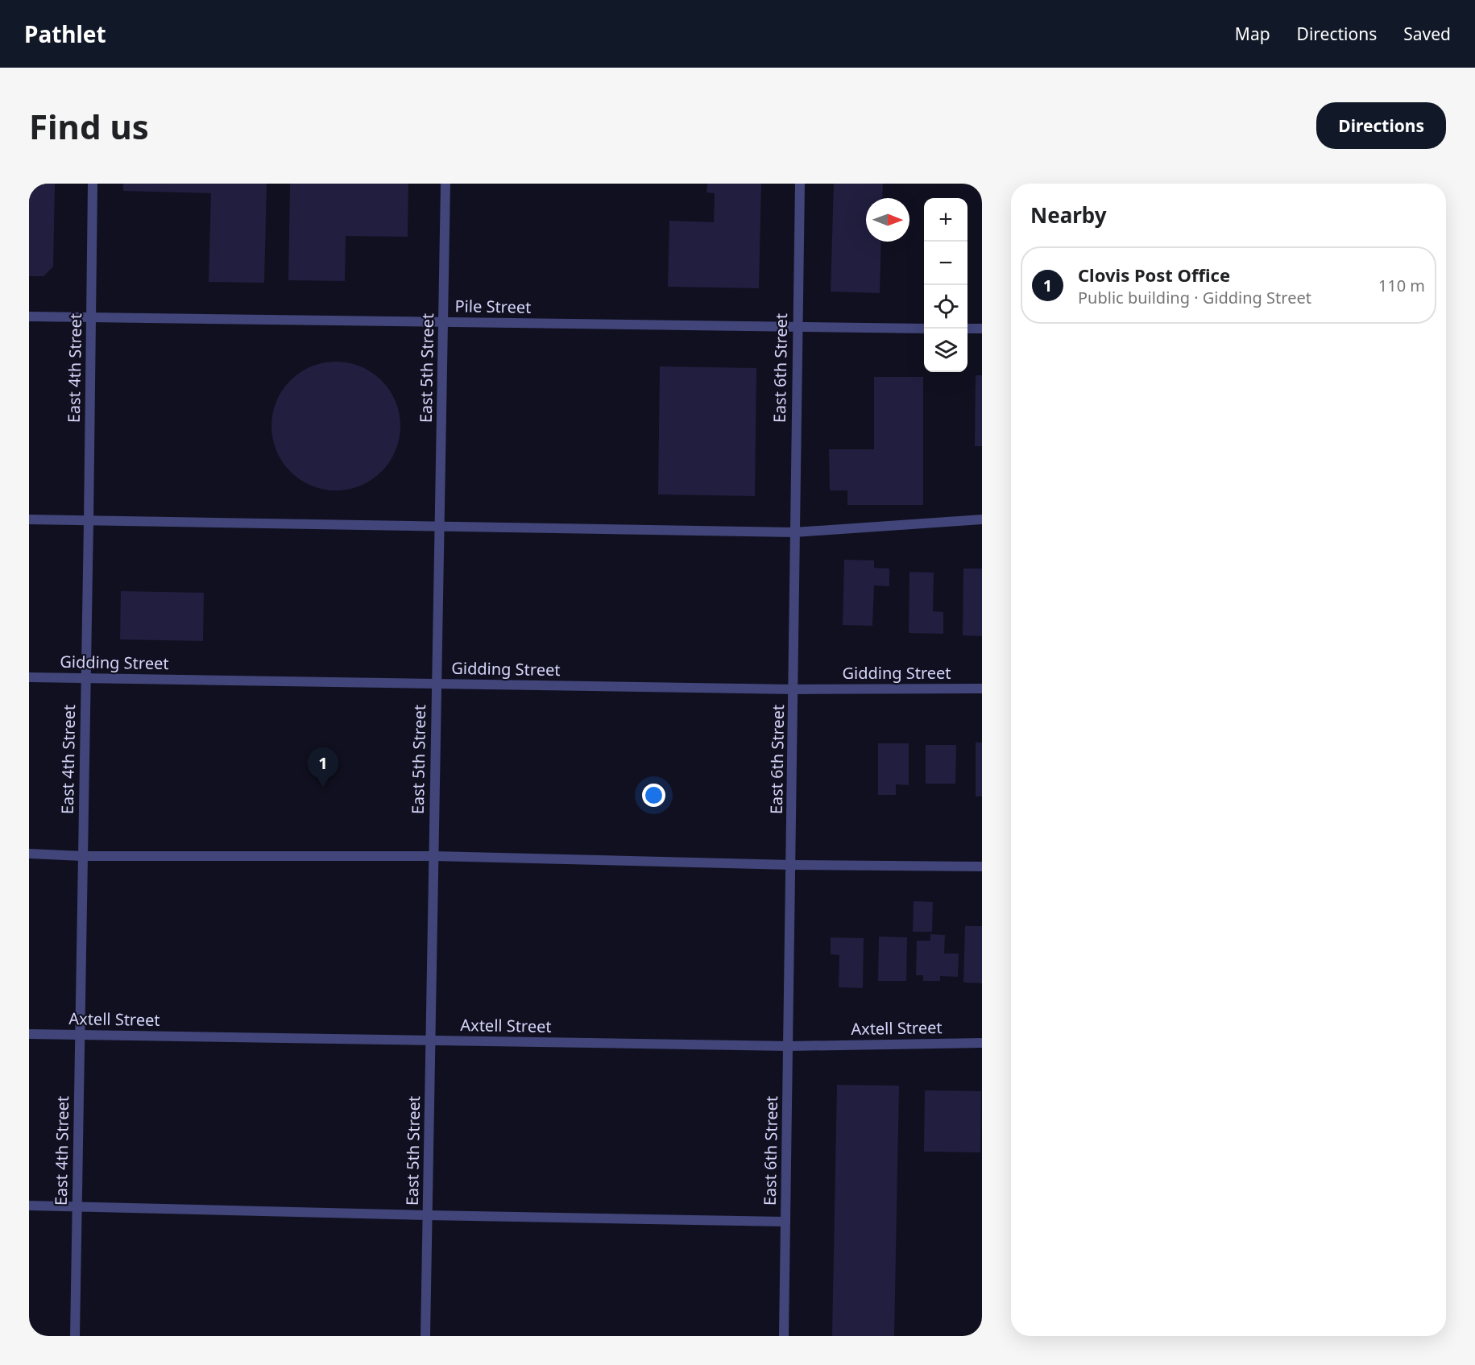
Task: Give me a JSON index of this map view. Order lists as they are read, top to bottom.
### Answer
{
  "streets": {
    "street": [
      "Pile Street",
      "East 4th Street",
      "East 5th Street",
      "East 6th Street",
      "Gidding Street",
      "Axtell Street"
    ]
  },
  "crossings": [
    ["Pile Street", "East 4th Street"],
    ["Pile Street", "East 5th Street"],
    ["Pile Street", "East 6th Street"],
    ["East 4th Street", "Gidding Street"],
    ["East 4th Street", "Axtell Street"],
    ["East 5th Street", "Gidding Street"],
    ["East 5th Street", "Axtell Street"],
    ["East 6th Street", "Gidding Street"],
    ["East 6th Street", "Axtell Street"]
  ],
  "north": "right",
  "page": {
    "header": "Pathlet",
    "nav": ["Map", "Directions", "Saved"],
    "buttons": "Directions",
    "title": "Find us",
    "heading": "Nearby",
    "map_buttons": ["+", "−"],
    "list": [
      {
        "mark": "1",
        "name": "Clovis Post Office",
        "note": "Public building · Gidding Street",
        "value": "110 m"
      }
    ],
    "pins": "1"
  }
}
